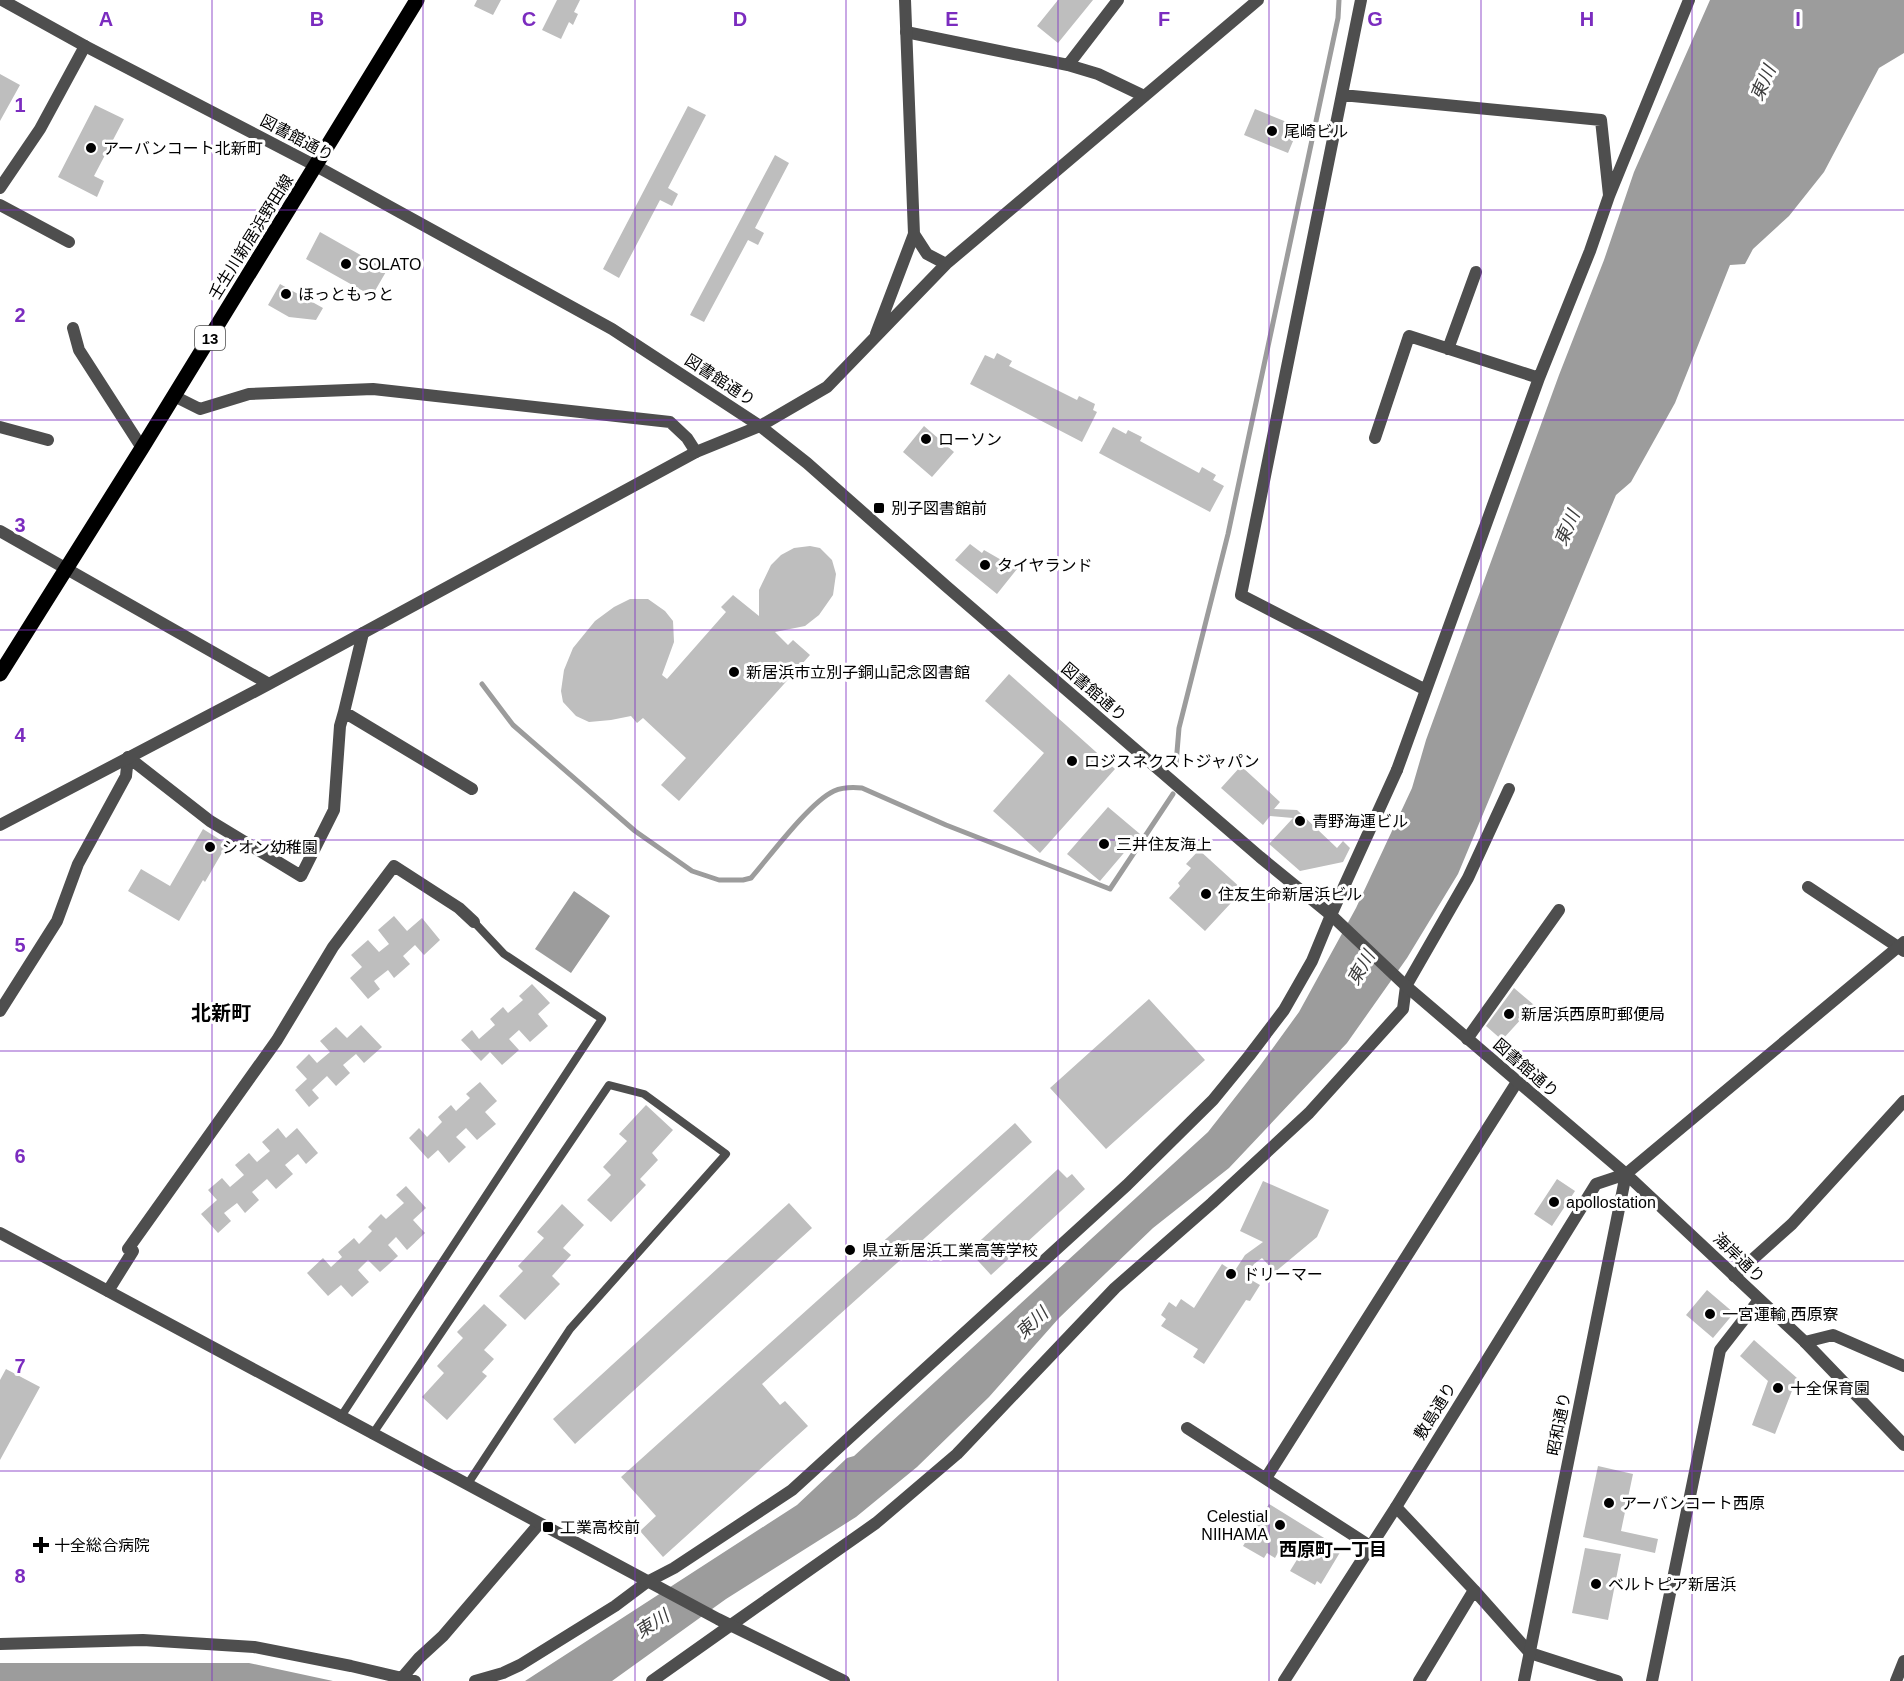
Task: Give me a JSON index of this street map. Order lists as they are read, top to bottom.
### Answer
{
  "streets": {
    "main road": ["壬生川新居浜野田線", "13"],
    "street": [
      "図書館通り",
      "海岸通り",
      "敷島通り",
      "昭和通り"
    ]
  },
  "crossings": [
    ["図書館通り", "壬生川新居浜野田線"],
    ["図書館通り", "海岸通り"],
    ["図書館通り", "敷島通り"],
    ["図書館通り", "昭和通り"],
    ["海岸通り", "敷島通り"],
    ["海岸通り", "昭和通り"],
    ["敷島通り", "昭和通り"]
  ],
  "districts": ["北新町", "西原町一丁目"],
  "water": ["東川"],
  "places": {
    "other": [
      "尾崎ビル",
      "アーバンコート北新町",
      "SOLATO",
      "ほっともっと",
      "ローソン",
      "タイヤランド",
      "新居浜市立別子銅山記念図書館",
      "ロジスネクストジャパン",
      "青野海運ビル",
      "三井住友海上",
      "シオン幼稚園",
      "住友生命新居浜ビル",
      "新居浜西原町郵便局",
      "apollostation",
      "県立新居浜工業高等学校",
      "ドリーマー",
      "一宮運輸 西原寮",
      "十全保育園",
      "アーバンコート西原",
      "Celestial NIIHAMA",
      "ベルトピア新居浜"
    ],
    "transit": ["別子図書館前", "工業高校前"],
    "health": ["十全総合病院"]
  },
  "grid": {
    "columns": [
      "A",
      "B",
      "C",
      "D",
      "E",
      "F",
      "G",
      "H",
      "I"
    ],
    "rows": [
      "1",
      "2",
      "3",
      "4",
      "5",
      "6",
      "7",
      "8"
    ]
  }
}
